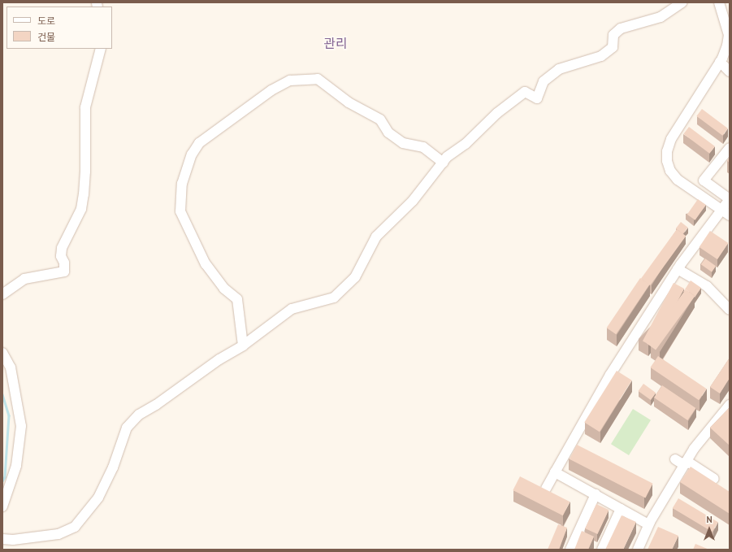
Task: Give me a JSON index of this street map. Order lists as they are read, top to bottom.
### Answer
{
  "districts": ["관리"],
  "legend": ["도로", "건물"],
  "north": "top"
}
